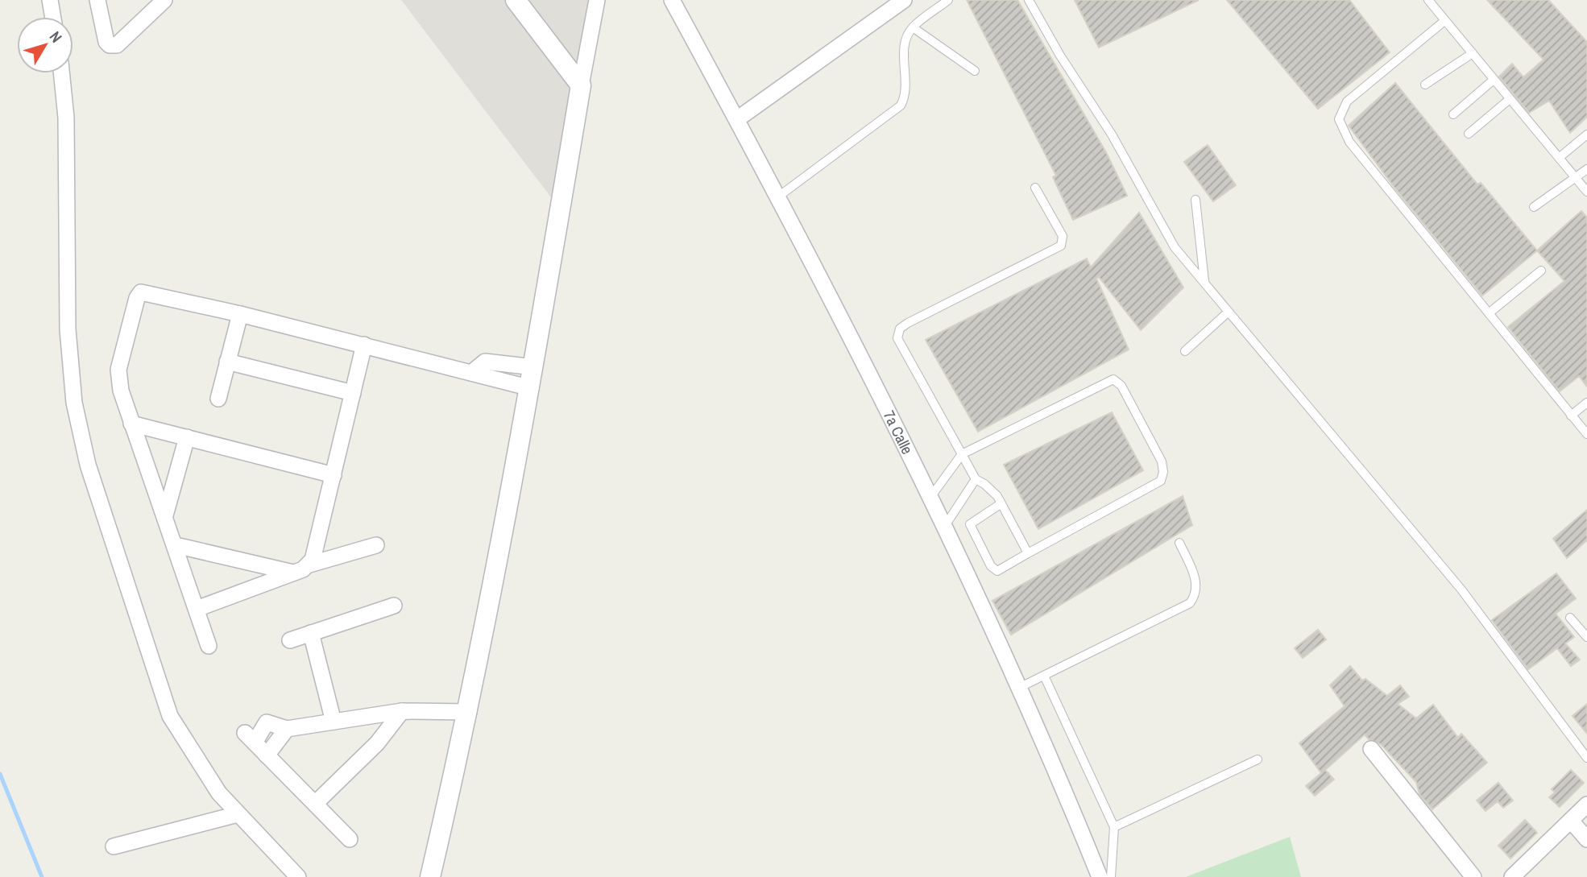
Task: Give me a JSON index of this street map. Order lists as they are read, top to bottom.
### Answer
{
  "streets": {
    "street": ["7a Calle"]
  },
  "north": "top right"
}
